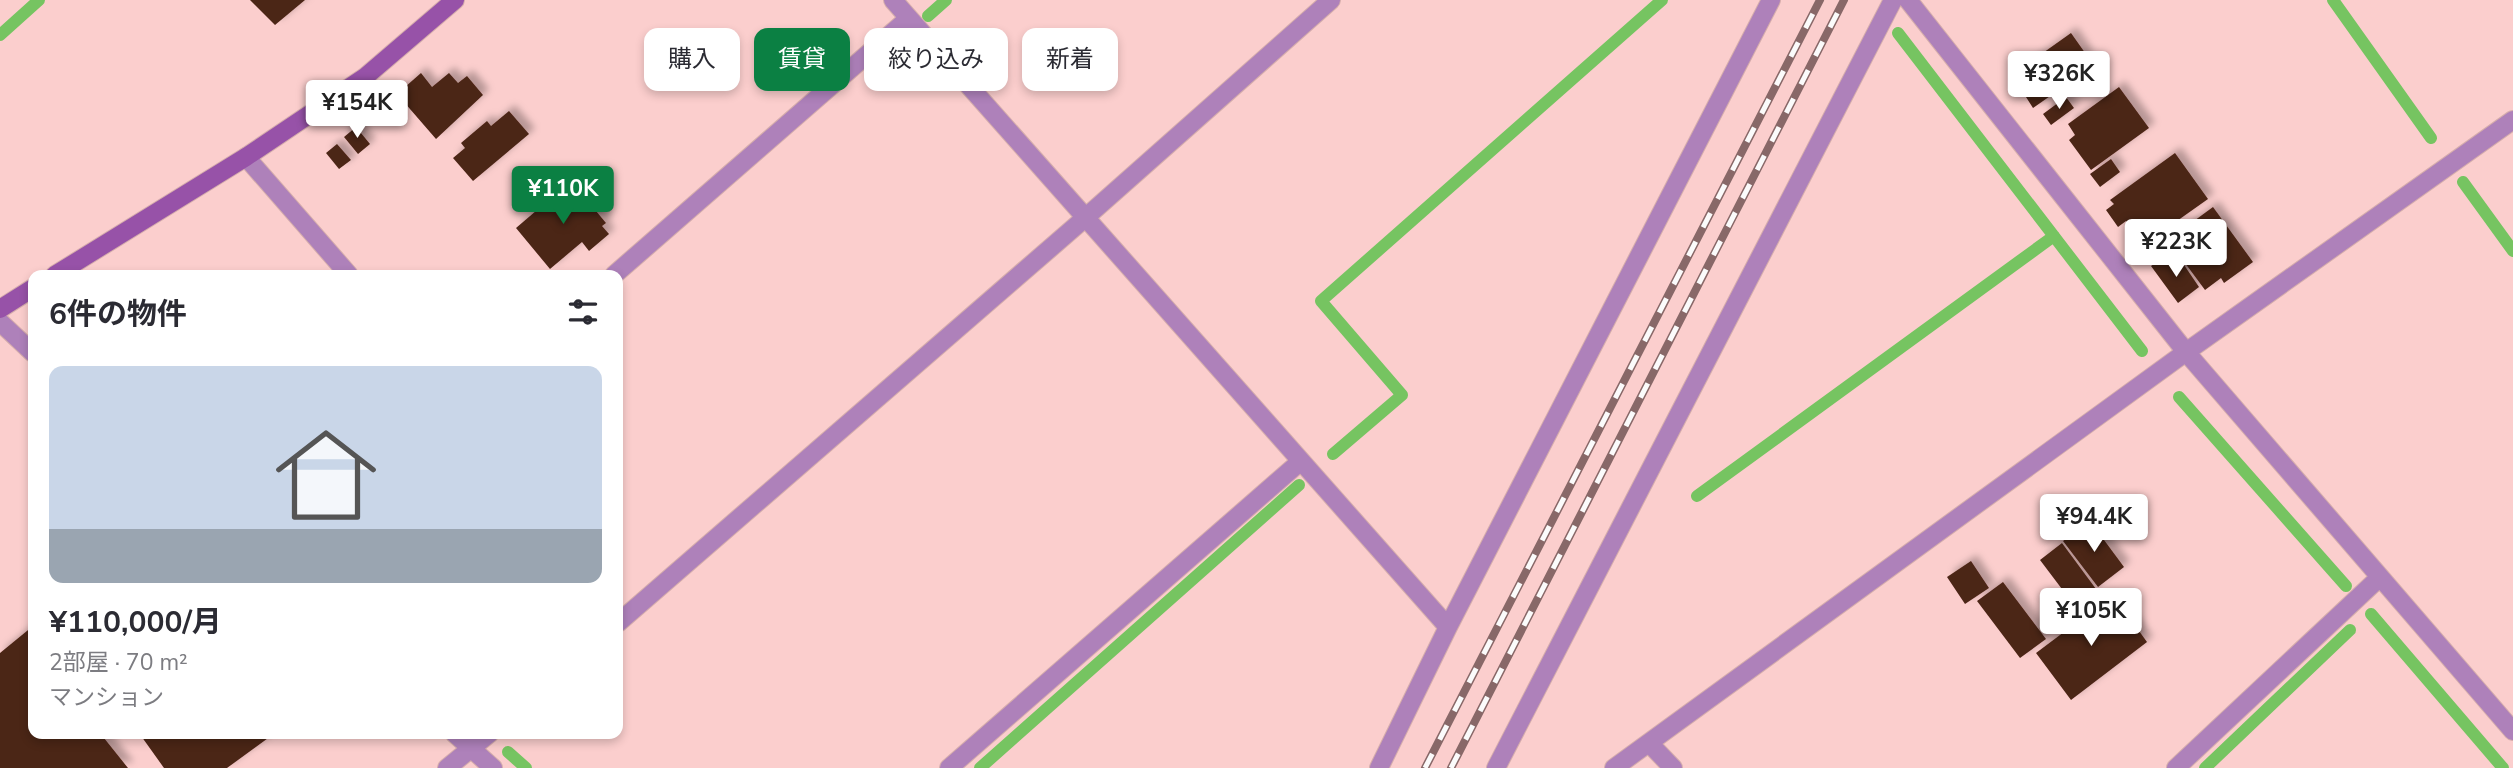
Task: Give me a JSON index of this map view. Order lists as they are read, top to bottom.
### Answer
{
  "page": {
    "chip": [
      "購入",
      "賃貸",
      "絞り込み",
      "新着"
    ],
    "price": [
      "¥326K",
      "¥154K",
      "¥110K",
      "¥223K",
      "¥94.4K",
      "¥105K"
    ],
    "heading": "6件の物件",
    "list": [
      {
        "name": "¥110,000/月",
        "note": "2部屋 · 70 m² · マンション"
      }
    ]
  }
}
